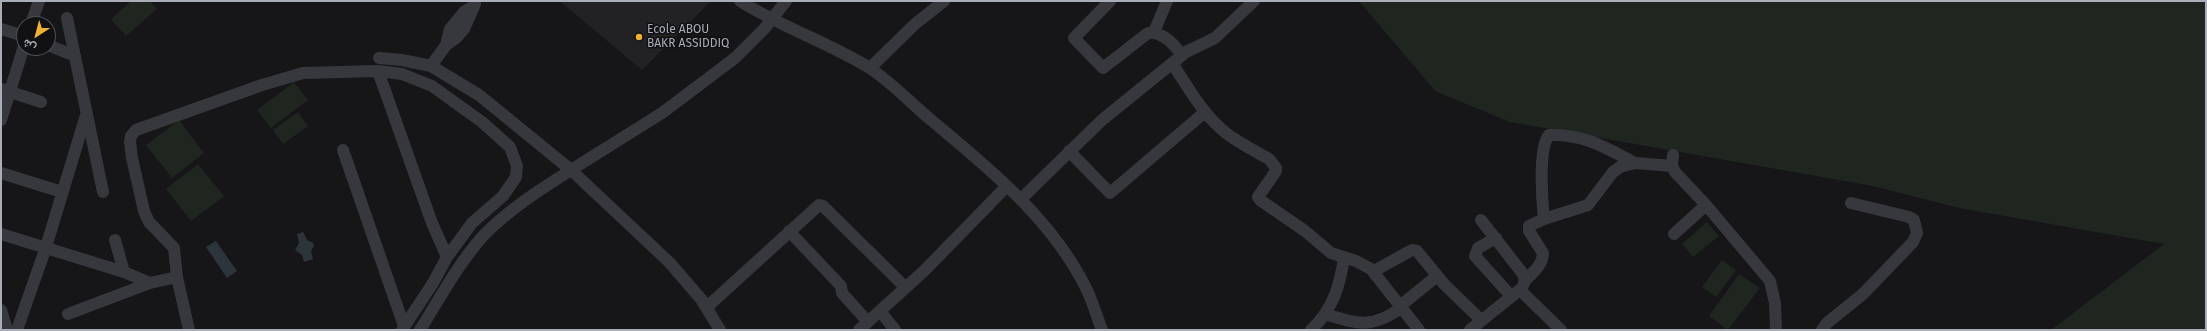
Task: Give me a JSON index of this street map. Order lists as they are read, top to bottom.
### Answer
{
  "places": ["Ecole ABOU BAKR ASSIDDIQ"],
  "north": "bottom left"
}
